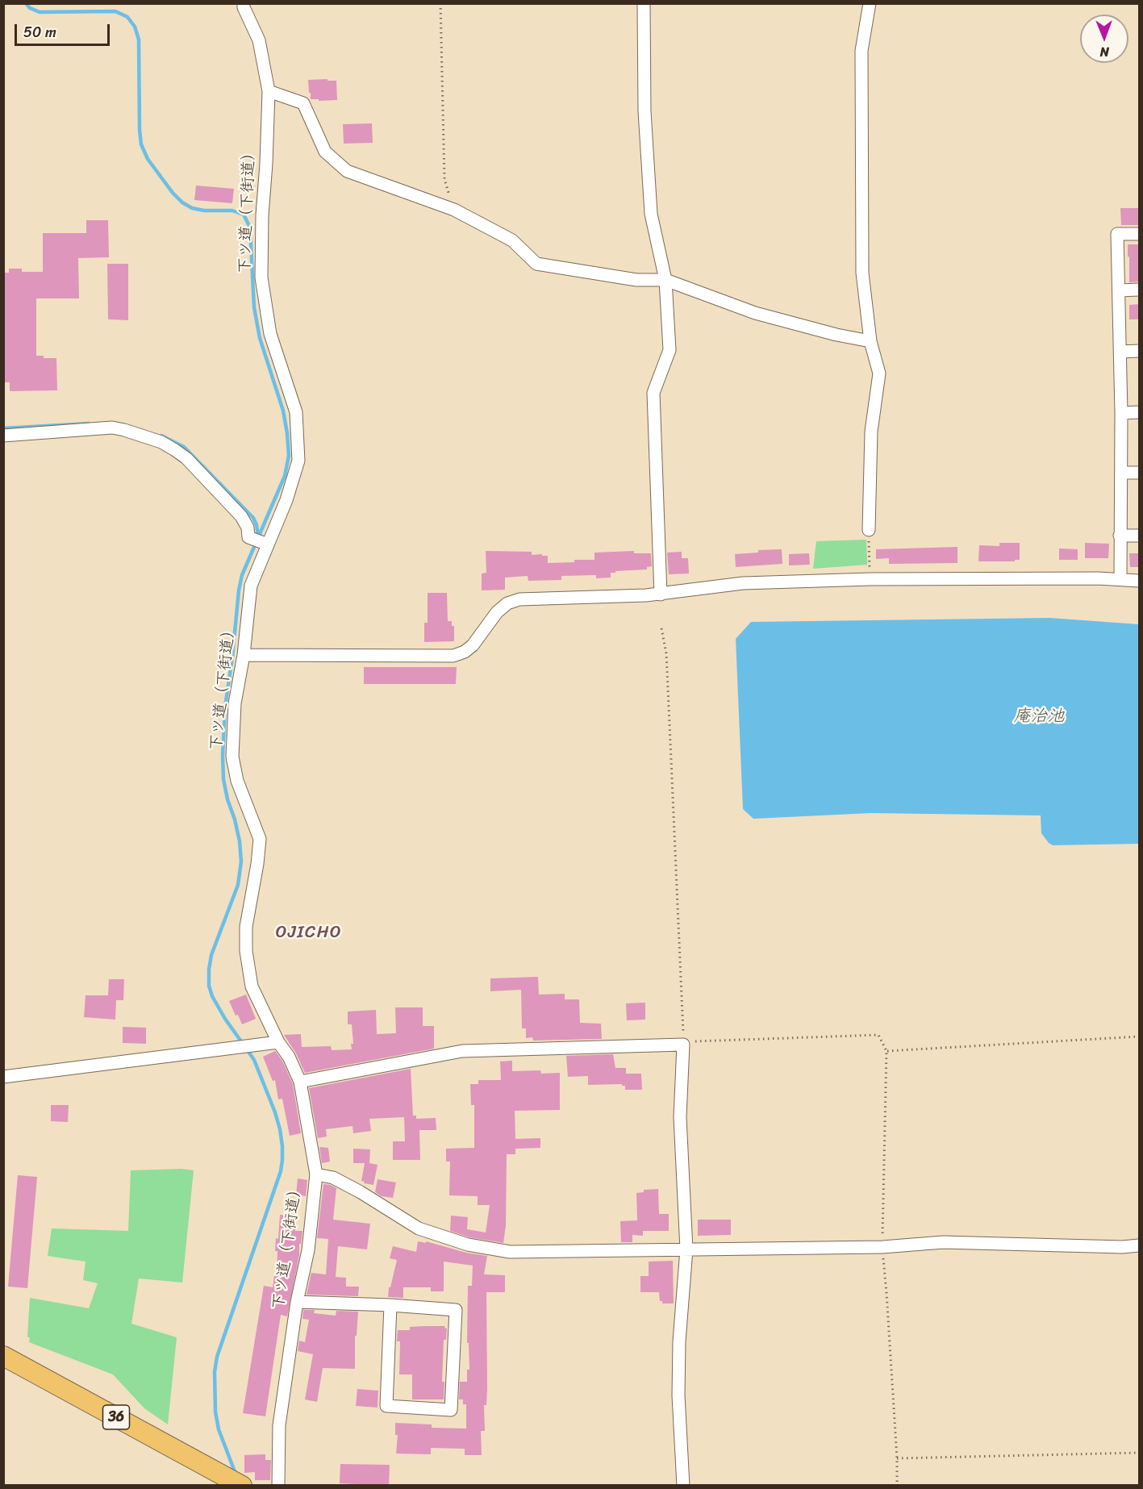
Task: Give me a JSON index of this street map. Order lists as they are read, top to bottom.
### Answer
{
  "streets": {
    "main road": ["36"],
    "street": ["下ツ道（下街道）"]
  },
  "districts": ["OJICHO"],
  "water": ["庵治池"],
  "scale_bar": "50 m",
  "north": "bottom"
}
